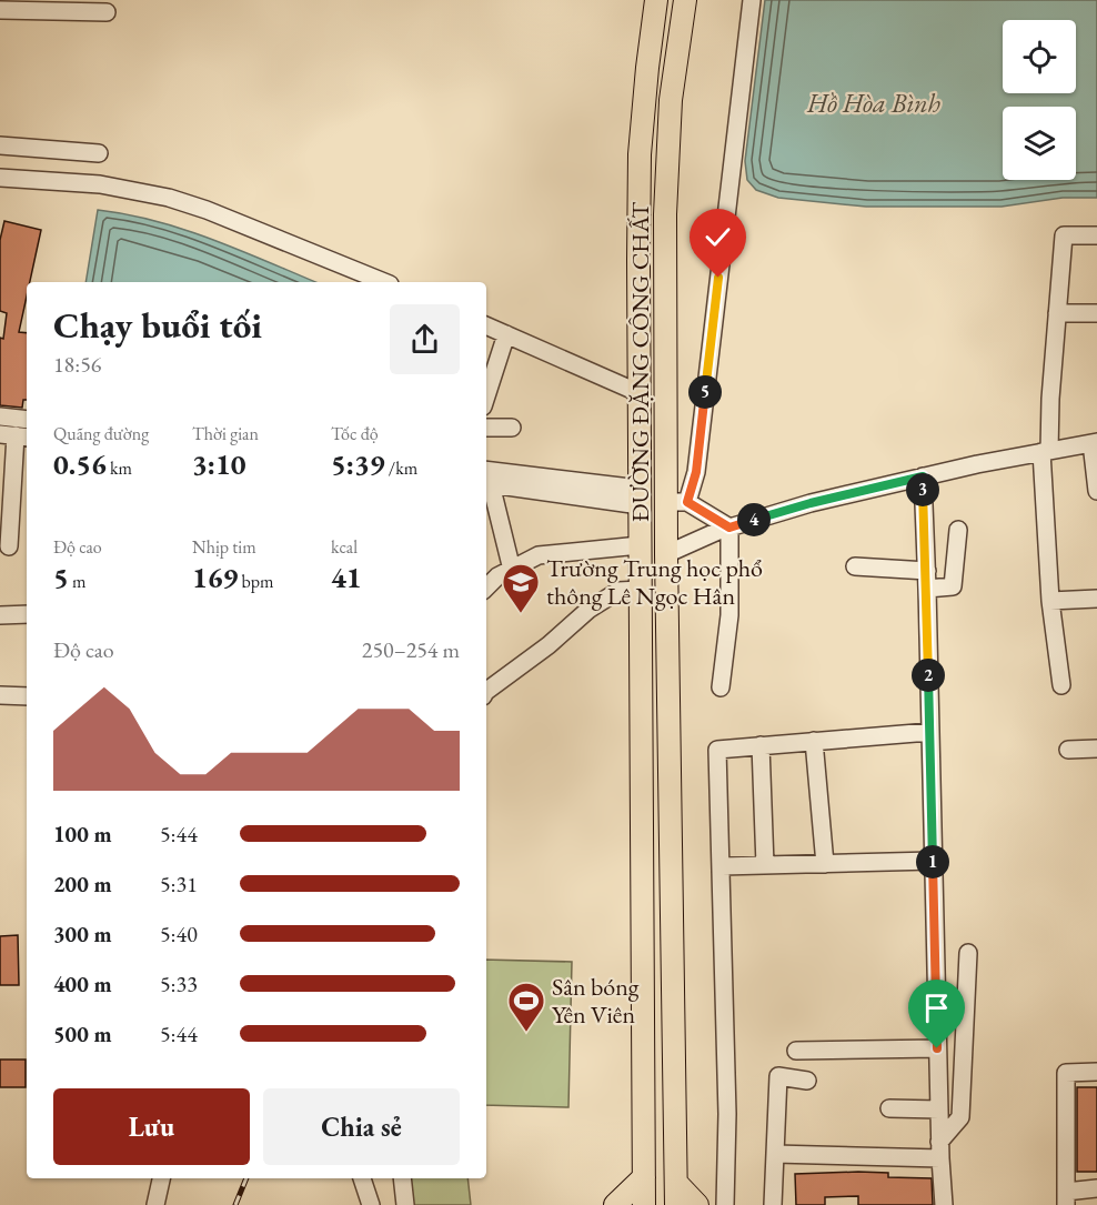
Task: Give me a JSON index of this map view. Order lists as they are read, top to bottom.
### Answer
{
  "streets": {
    "main road": ["ĐƯỜNG ĐẶNG CÔNG CHẤT"]
  },
  "water": ["Hồ Hòa Bình"],
  "places": {
    "school or university": ["Trường Trung học phổ thông Lê Ngọc Hân"],
    "sports": ["Sân bóng Yên Viên"]
  },
  "page": {
    "heading": ["Chạy buổi tối", "18:56"],
    "pins": [
      "5",
      "3",
      "4",
      "2",
      "1"
    ],
    "stats": [
      ["Quãng đường", "0.56 km"],
      ["Thời gian", "3:10"],
      ["Tốc độ", "5:39 /km"],
      ["Độ cao", "5 m"],
      ["Nhịp tim", "169 bpm"],
      ["kcal", "41"]
    ],
    "chart": ["Độ cao", "250–254 m"],
    "list": [
      {
        "name": "100 m",
        "note": "5:44"
      },
      {
        "name": "200 m",
        "note": "5:31"
      },
      {
        "name": "300 m",
        "note": "5:40"
      },
      {
        "name": "400 m",
        "note": "5:33"
      },
      {
        "name": "500 m",
        "note": "5:44"
      }
    ],
    "buttons": ["Lưu", "Chia sẻ"]
  }
}
